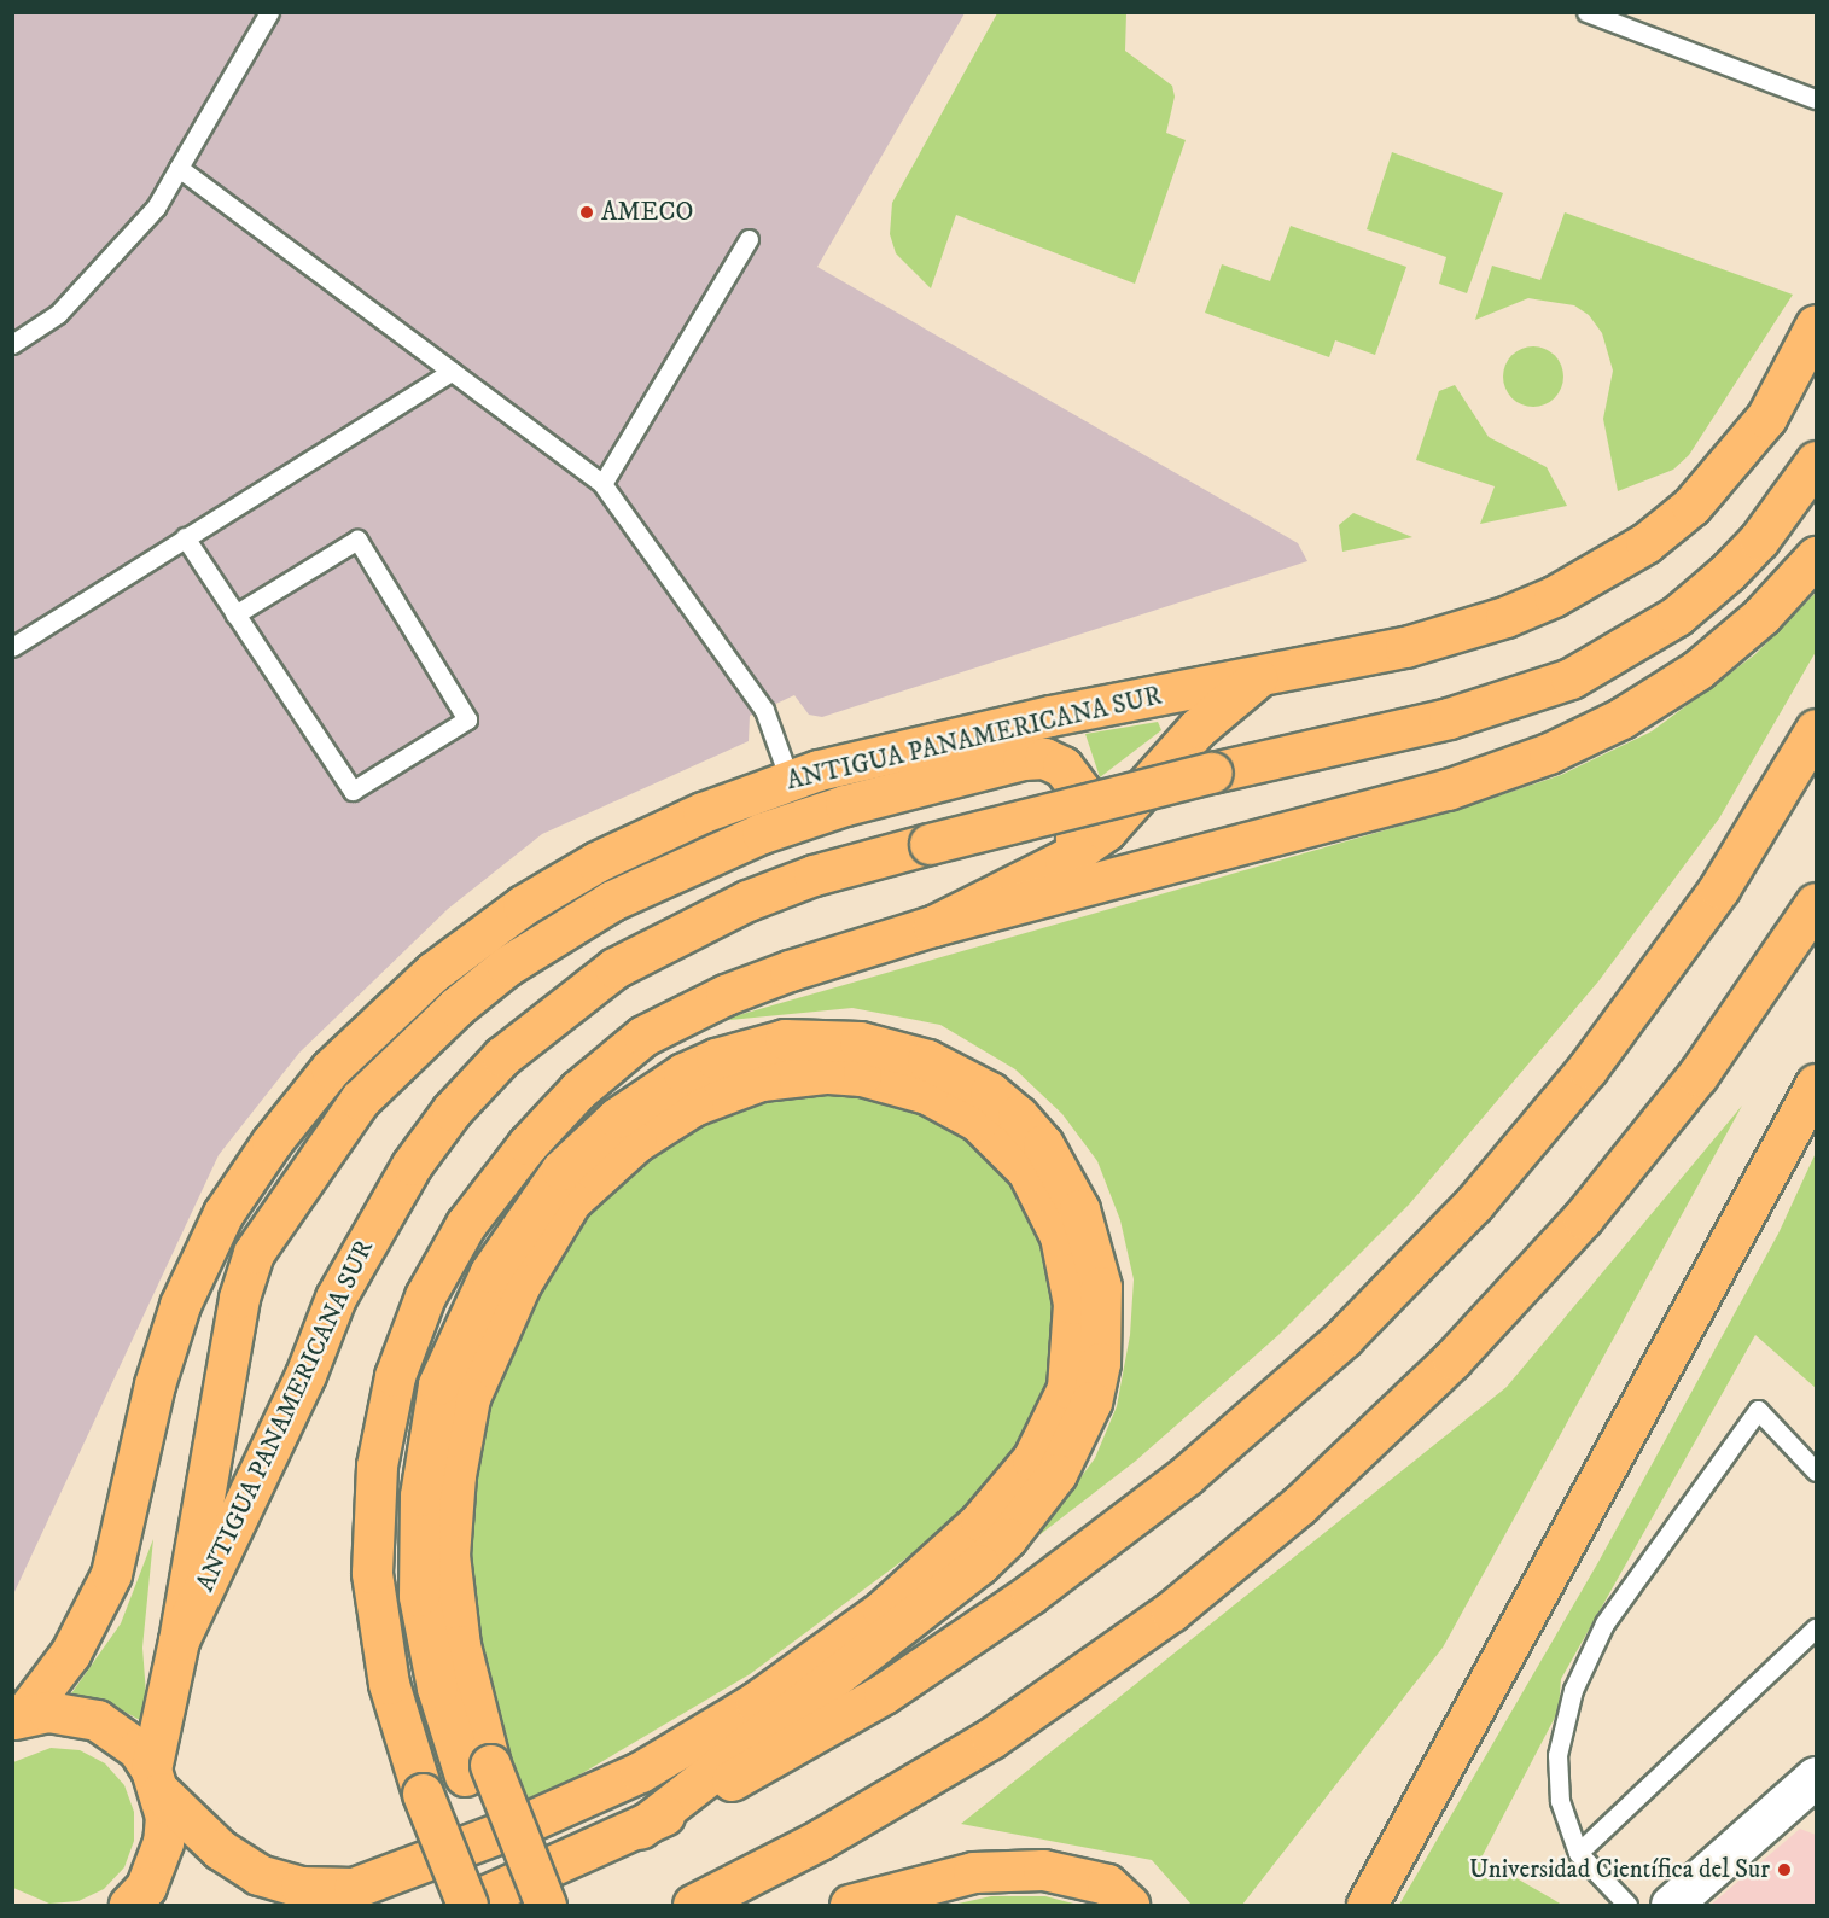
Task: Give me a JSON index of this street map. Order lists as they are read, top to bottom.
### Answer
{
  "streets": {
    "main road": ["ANTIGUA PANAMERICANA SUR"]
  },
  "places": ["AMECO", "Universidad Científica del Sur"]
}
